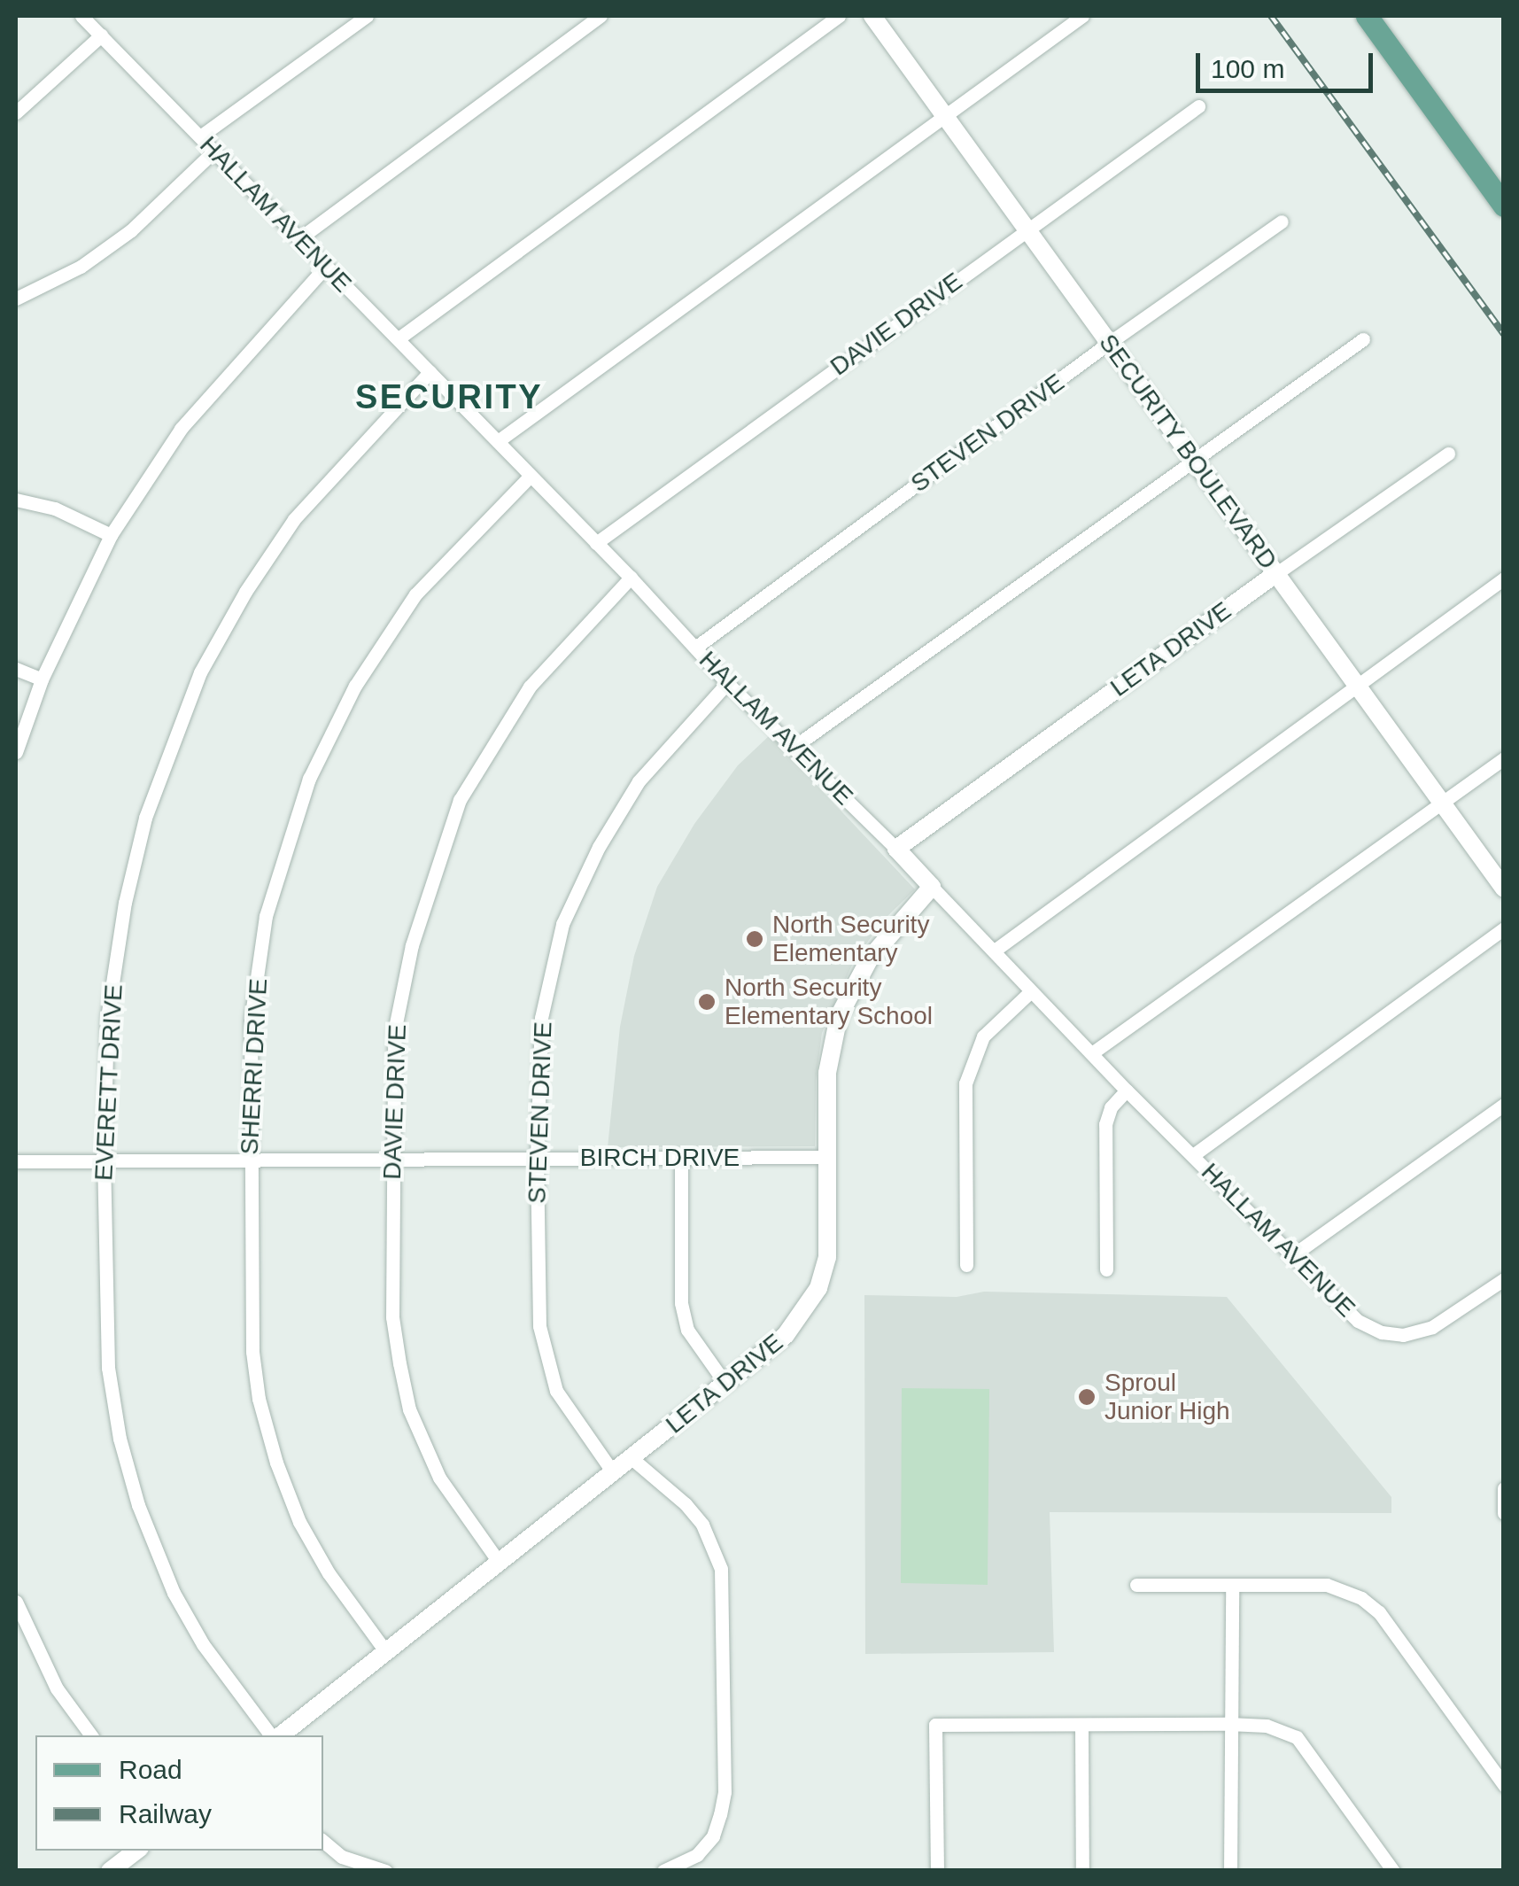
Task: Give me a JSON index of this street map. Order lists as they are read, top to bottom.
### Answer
{
  "streets": {
    "street": [
      "HALLAM AVENUE",
      "DAVIE DRIVE",
      "STEVEN DRIVE",
      "SECURITY BOULEVARD",
      "LETA DRIVE",
      "SHERRI DRIVE",
      "EVERETT DRIVE",
      "BIRCH DRIVE"
    ]
  },
  "crossings": [
    ["HALLAM AVENUE", "DAVIE DRIVE"],
    ["HALLAM AVENUE", "STEVEN DRIVE"],
    ["HALLAM AVENUE", "LETA DRIVE"],
    ["HALLAM AVENUE", "SHERRI DRIVE"],
    ["HALLAM AVENUE", "EVERETT DRIVE"],
    ["DAVIE DRIVE", "SECURITY BOULEVARD"],
    ["DAVIE DRIVE", "LETA DRIVE"],
    ["DAVIE DRIVE", "BIRCH DRIVE"],
    ["STEVEN DRIVE", "SECURITY BOULEVARD"],
    ["STEVEN DRIVE", "LETA DRIVE"],
    ["STEVEN DRIVE", "BIRCH DRIVE"],
    ["SECURITY BOULEVARD", "LETA DRIVE"],
    ["LETA DRIVE", "SHERRI DRIVE"],
    ["LETA DRIVE", "BIRCH DRIVE"],
    ["SHERRI DRIVE", "BIRCH DRIVE"],
    ["EVERETT DRIVE", "BIRCH DRIVE"]
  ],
  "districts": ["SECURITY"],
  "places": ["North Security Elementary", "North Security Elementary School", "Sproul Junior High"],
  "legend": ["Road", "Railway"],
  "scale_bar": "100 m"
}
